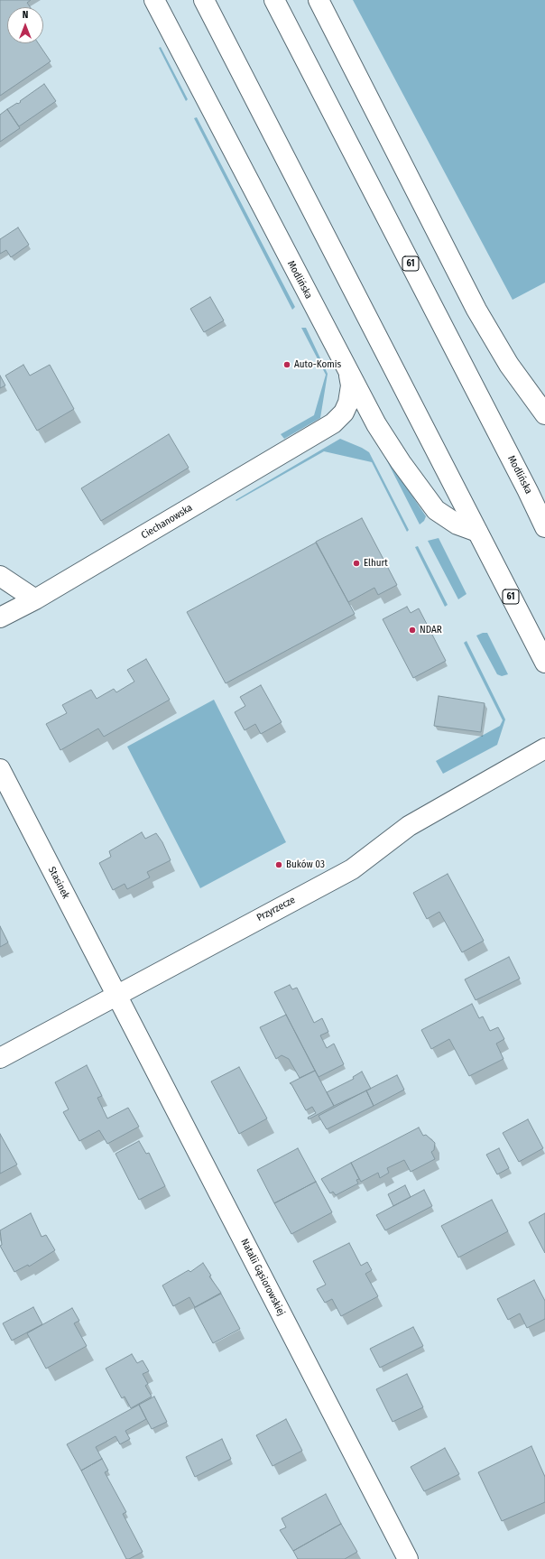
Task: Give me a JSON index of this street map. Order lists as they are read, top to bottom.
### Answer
{
  "streets": {
    "street": [
      "61",
      "Modlińska",
      "Ciechanowska",
      "Stasinek",
      "Przyrzecze",
      "Natalii Gąsiorowskiej"
    ]
  },
  "crossings": [
    ["61", "Modlińska"],
    ["Modlińska", "Ciechanowska"],
    ["Stasinek", "Przyrzecze"],
    ["Stasinek", "Natalii Gąsiorowskiej"],
    ["Przyrzecze", "Natalii Gąsiorowskiej"]
  ],
  "places": [
    "Auto-Komis",
    "Elhurt",
    "NDAR",
    "Buków 03"
  ],
  "north": "top"
}
